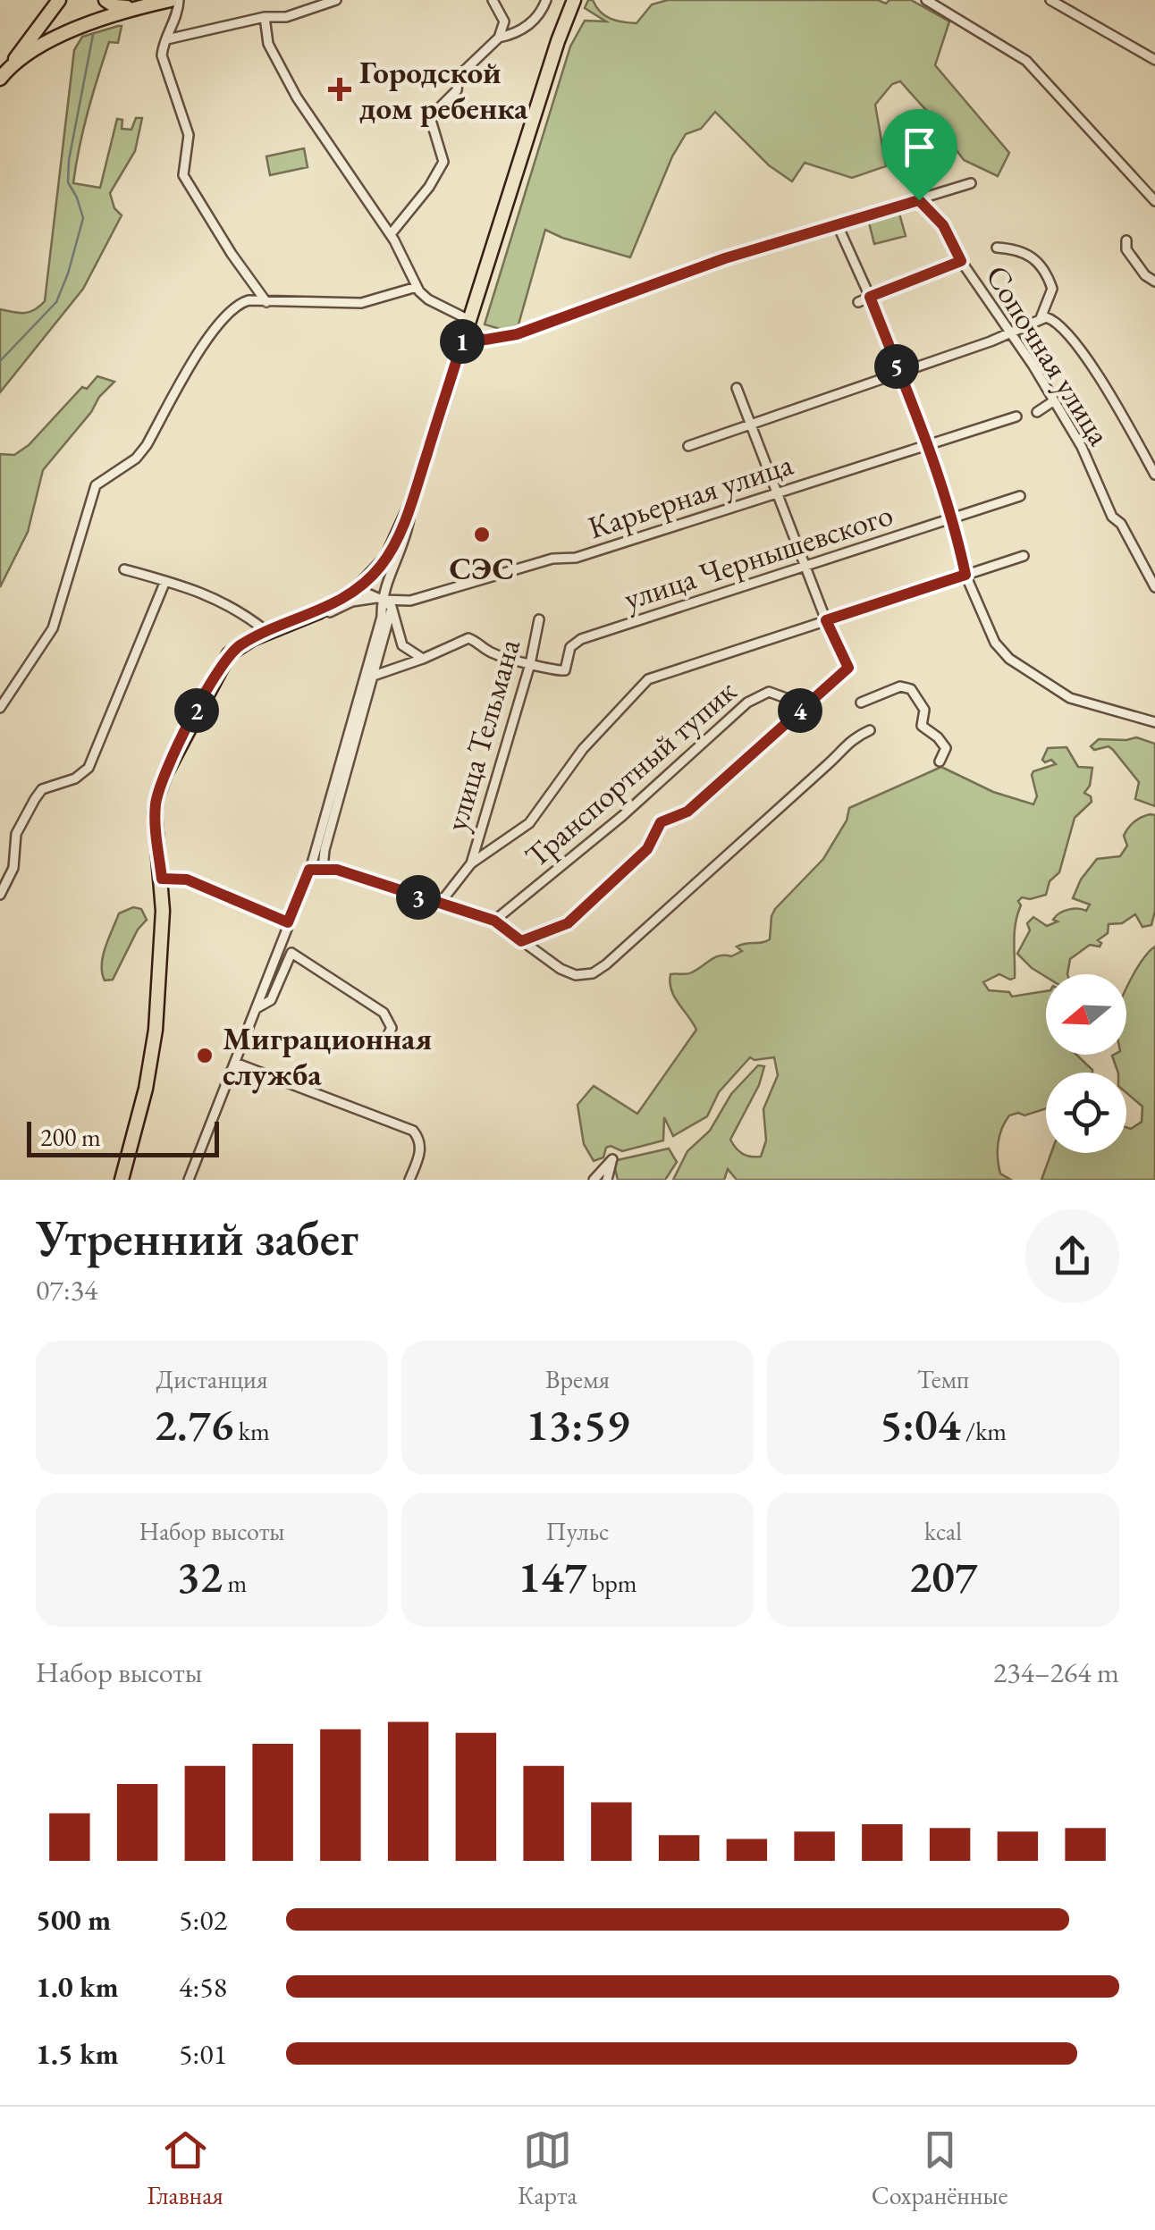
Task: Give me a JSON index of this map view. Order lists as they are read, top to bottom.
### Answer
{
  "streets": {
    "street": [
      "Сопочная улица",
      "Карьерная улица",
      "улица Чернышевского",
      "улица Тельмана",
      "Транспортный тупик"
    ]
  },
  "crossings": [
    ["улица Чернышевского", "улица Тельмана"]
  ],
  "places": {
    "health": ["Городской дом ребенка"],
    "other": ["СЭС", "Миграционная служба"]
  },
  "scale_bar": "200 m",
  "north": "left",
  "page": {
    "pins": [
      "1",
      "5",
      "2",
      "4",
      "3"
    ],
    "scale": "200 m",
    "heading": ["Утренний забег", "07:34"],
    "stats": [
      ["Дистанция", "2.76 km"],
      ["Время", "13:59"],
      ["Темп", "5:04 /km"],
      ["Набор высоты", "32 m"],
      ["Пульс", "147 bpm"],
      ["kcal", "207"]
    ],
    "chart": ["Набор высоты", "234–264 m"],
    "list": [
      {
        "name": "500 m",
        "note": "5:02"
      },
      {
        "name": "1.0 km",
        "note": "4:58"
      },
      {
        "name": "1.5 km",
        "note": "5:01"
      }
    ],
    "tabs": ["Главная", "Карта", "Сохранённые"]
  }
}
